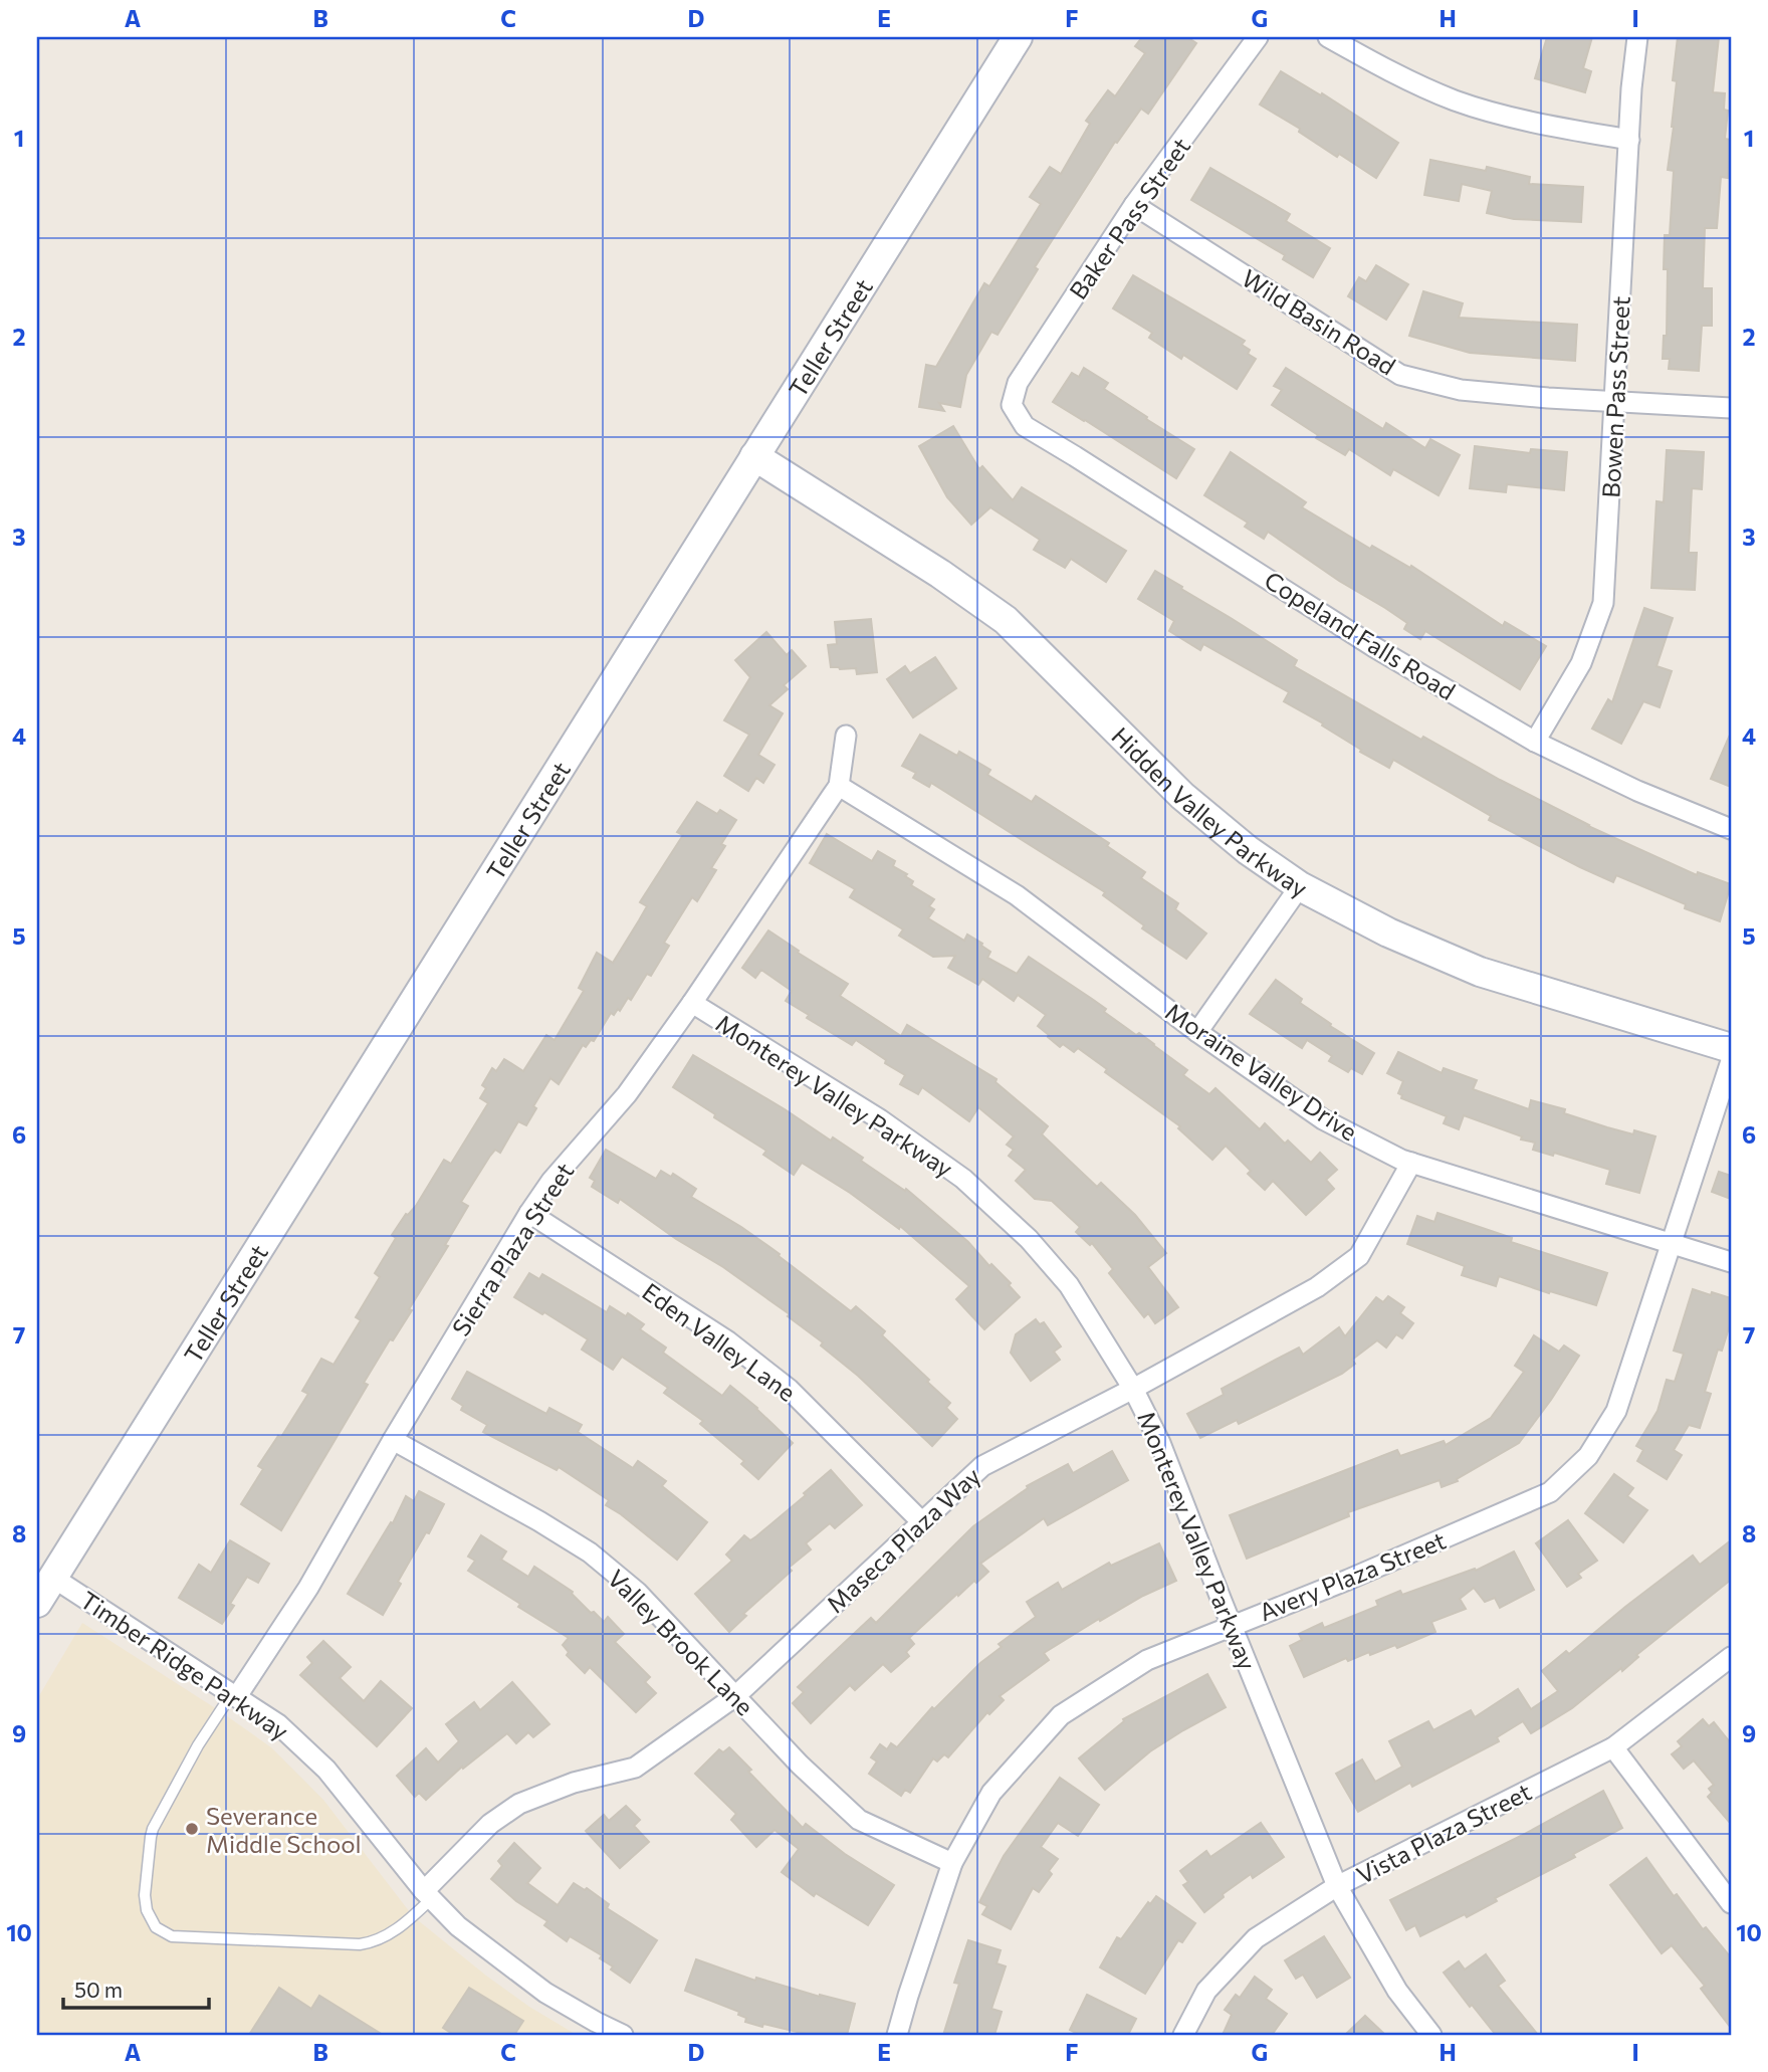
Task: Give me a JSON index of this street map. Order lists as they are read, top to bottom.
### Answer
{
  "streets": {
    "street": [
      "Baker Pass Street",
      "Wild Basin Road",
      "Teller Street",
      "Bowen Pass Street",
      "Copeland Falls Road",
      "Hidden Valley Parkway",
      "Moraine Valley Drive",
      "Monterey Valley Parkway",
      "Sierra Plaza Street",
      "Eden Valley Lane",
      "Maseca Plaza Way",
      "Avery Plaza Street",
      "Valley Brook Lane",
      "Timber Ridge Parkway",
      "Vista Plaza Street"
    ]
  },
  "crossings": [
    ["Baker Pass Street", "Wild Basin Road"],
    ["Baker Pass Street", "Copeland Falls Road"],
    ["Wild Basin Road", "Bowen Pass Street"],
    ["Teller Street", "Hidden Valley Parkway"],
    ["Teller Street", "Timber Ridge Parkway"],
    ["Bowen Pass Street", "Copeland Falls Road"],
    ["Moraine Valley Drive", "Sierra Plaza Street"],
    ["Moraine Valley Drive", "Maseca Plaza Way"],
    ["Moraine Valley Drive", "Avery Plaza Street"],
    ["Monterey Valley Parkway", "Sierra Plaza Street"],
    ["Monterey Valley Parkway", "Maseca Plaza Way"],
    ["Monterey Valley Parkway", "Avery Plaza Street"],
    ["Monterey Valley Parkway", "Vista Plaza Street"],
    ["Sierra Plaza Street", "Eden Valley Lane"],
    ["Sierra Plaza Street", "Valley Brook Lane"],
    ["Sierra Plaza Street", "Timber Ridge Parkway"],
    ["Eden Valley Lane", "Maseca Plaza Way"],
    ["Maseca Plaza Way", "Valley Brook Lane"],
    ["Maseca Plaza Way", "Timber Ridge Parkway"],
    ["Avery Plaza Street", "Valley Brook Lane"]
  ],
  "places": ["Severance Middle School"],
  "scale_bar": "50 m",
  "grid": {
    "columns": [
      "A",
      "B",
      "C",
      "D",
      "E",
      "F",
      "G",
      "H",
      "I"
    ],
    "rows": [
      "1",
      "2",
      "3",
      "4",
      "5",
      "6",
      "7",
      "8",
      "9",
      "10"
    ]
  }
}
